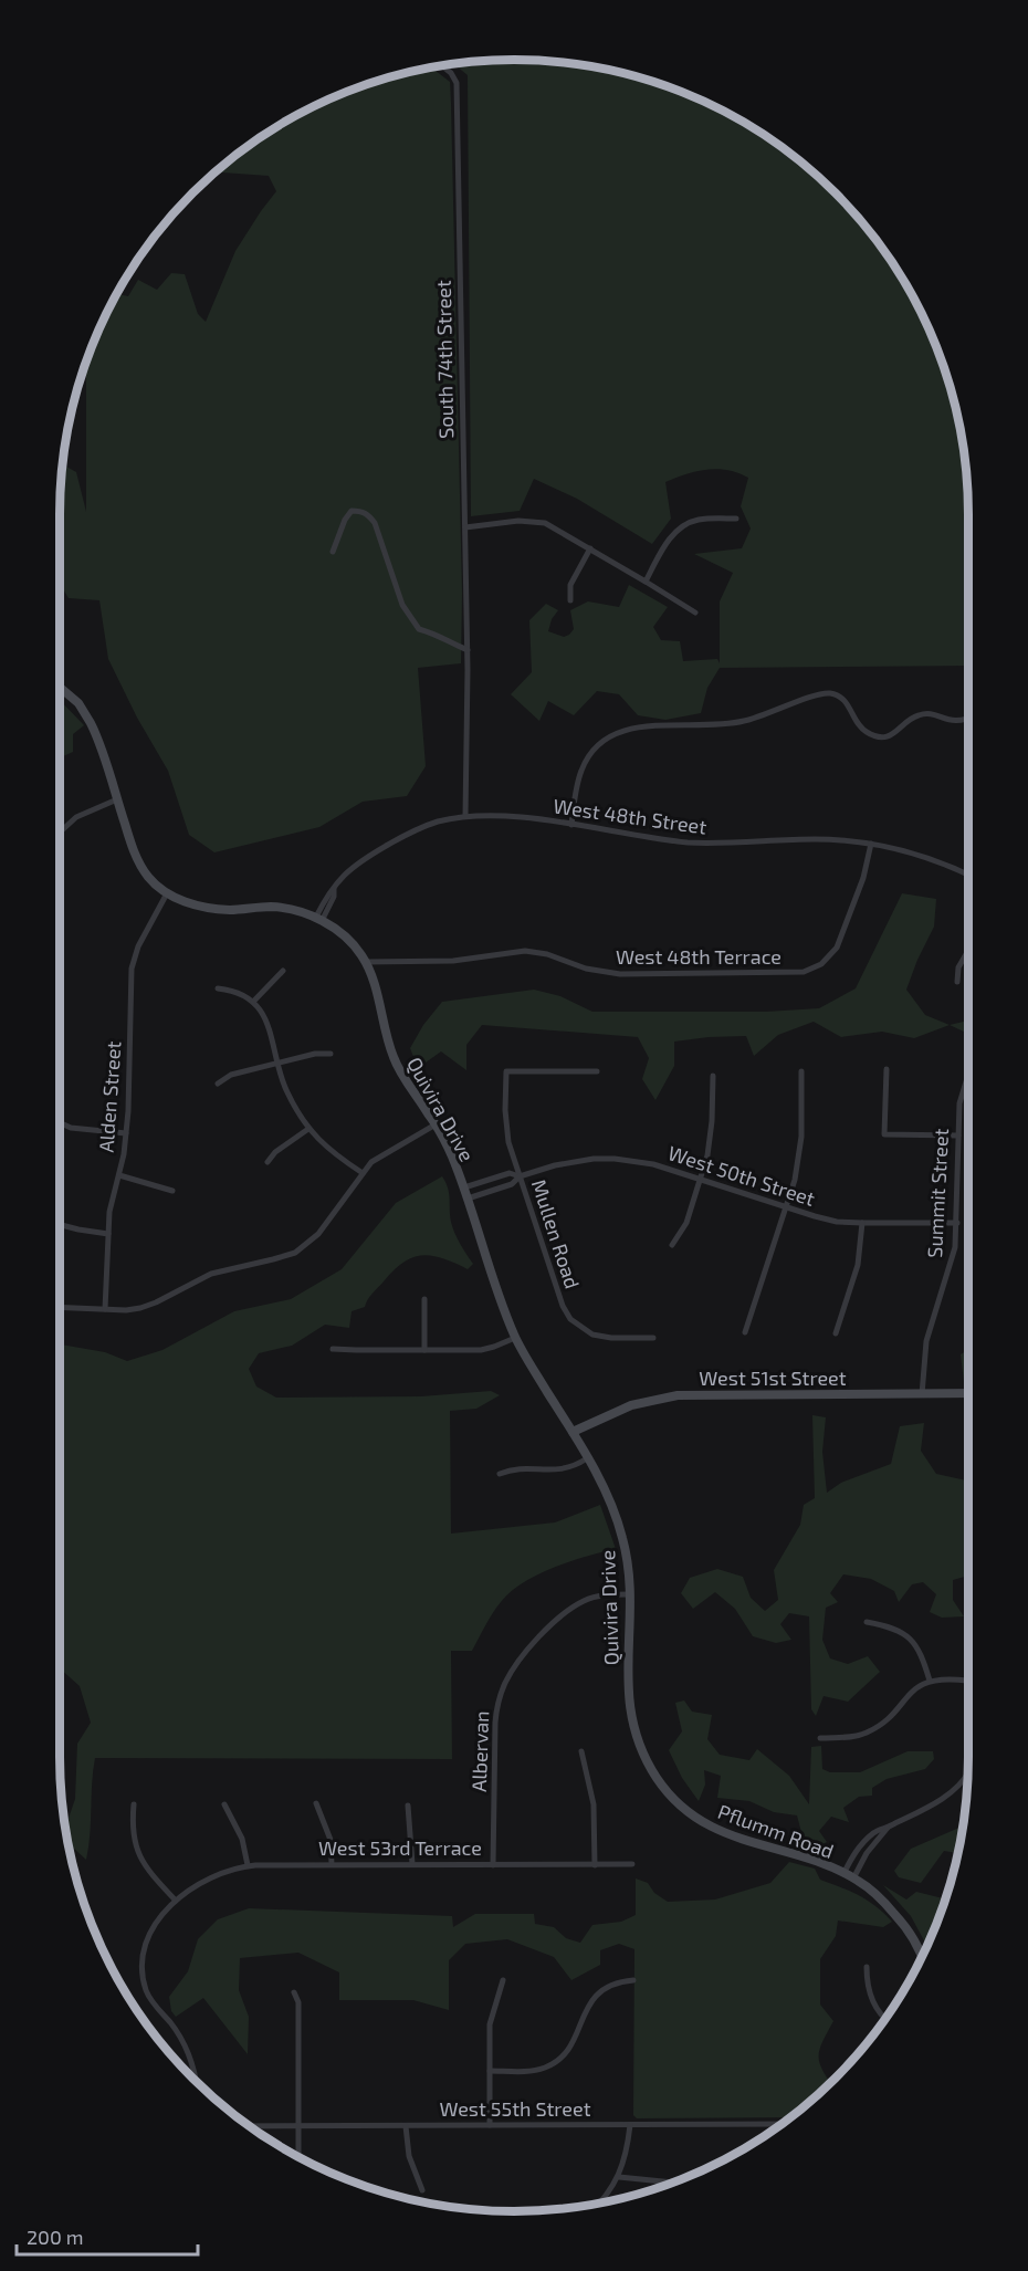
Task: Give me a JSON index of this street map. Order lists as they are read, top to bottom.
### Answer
{
  "streets": {
    "main road": ["Quivira Drive", "West 51st Street", "Pflumm Road"],
    "street": [
      "South 74th Street",
      "West 48th Street",
      "West 48th Terrace",
      "Alden Street",
      "West 50th Street",
      "Summit Street",
      "Mullen Road",
      "Albervan",
      "West 53rd Terrace",
      "West 55th Street"
    ]
  },
  "crossings": [
    ["South 74th Street", "West 48th Street"],
    ["West 48th Street", "West 48th Terrace"],
    ["West 48th Street", "Quivira Drive"],
    ["West 48th Terrace", "Quivira Drive"],
    ["Alden Street", "Quivira Drive"],
    ["Quivira Drive", "West 50th Street"],
    ["Quivira Drive", "West 51st Street"],
    ["Quivira Drive", "Albervan"],
    ["Quivira Drive", "Pflumm Road"],
    ["West 50th Street", "Summit Street"],
    ["West 50th Street", "Mullen Road"],
    ["Summit Street", "West 51st Street"],
    ["Albervan", "West 53rd Terrace"]
  ],
  "scale_bar": "200 m"
}
